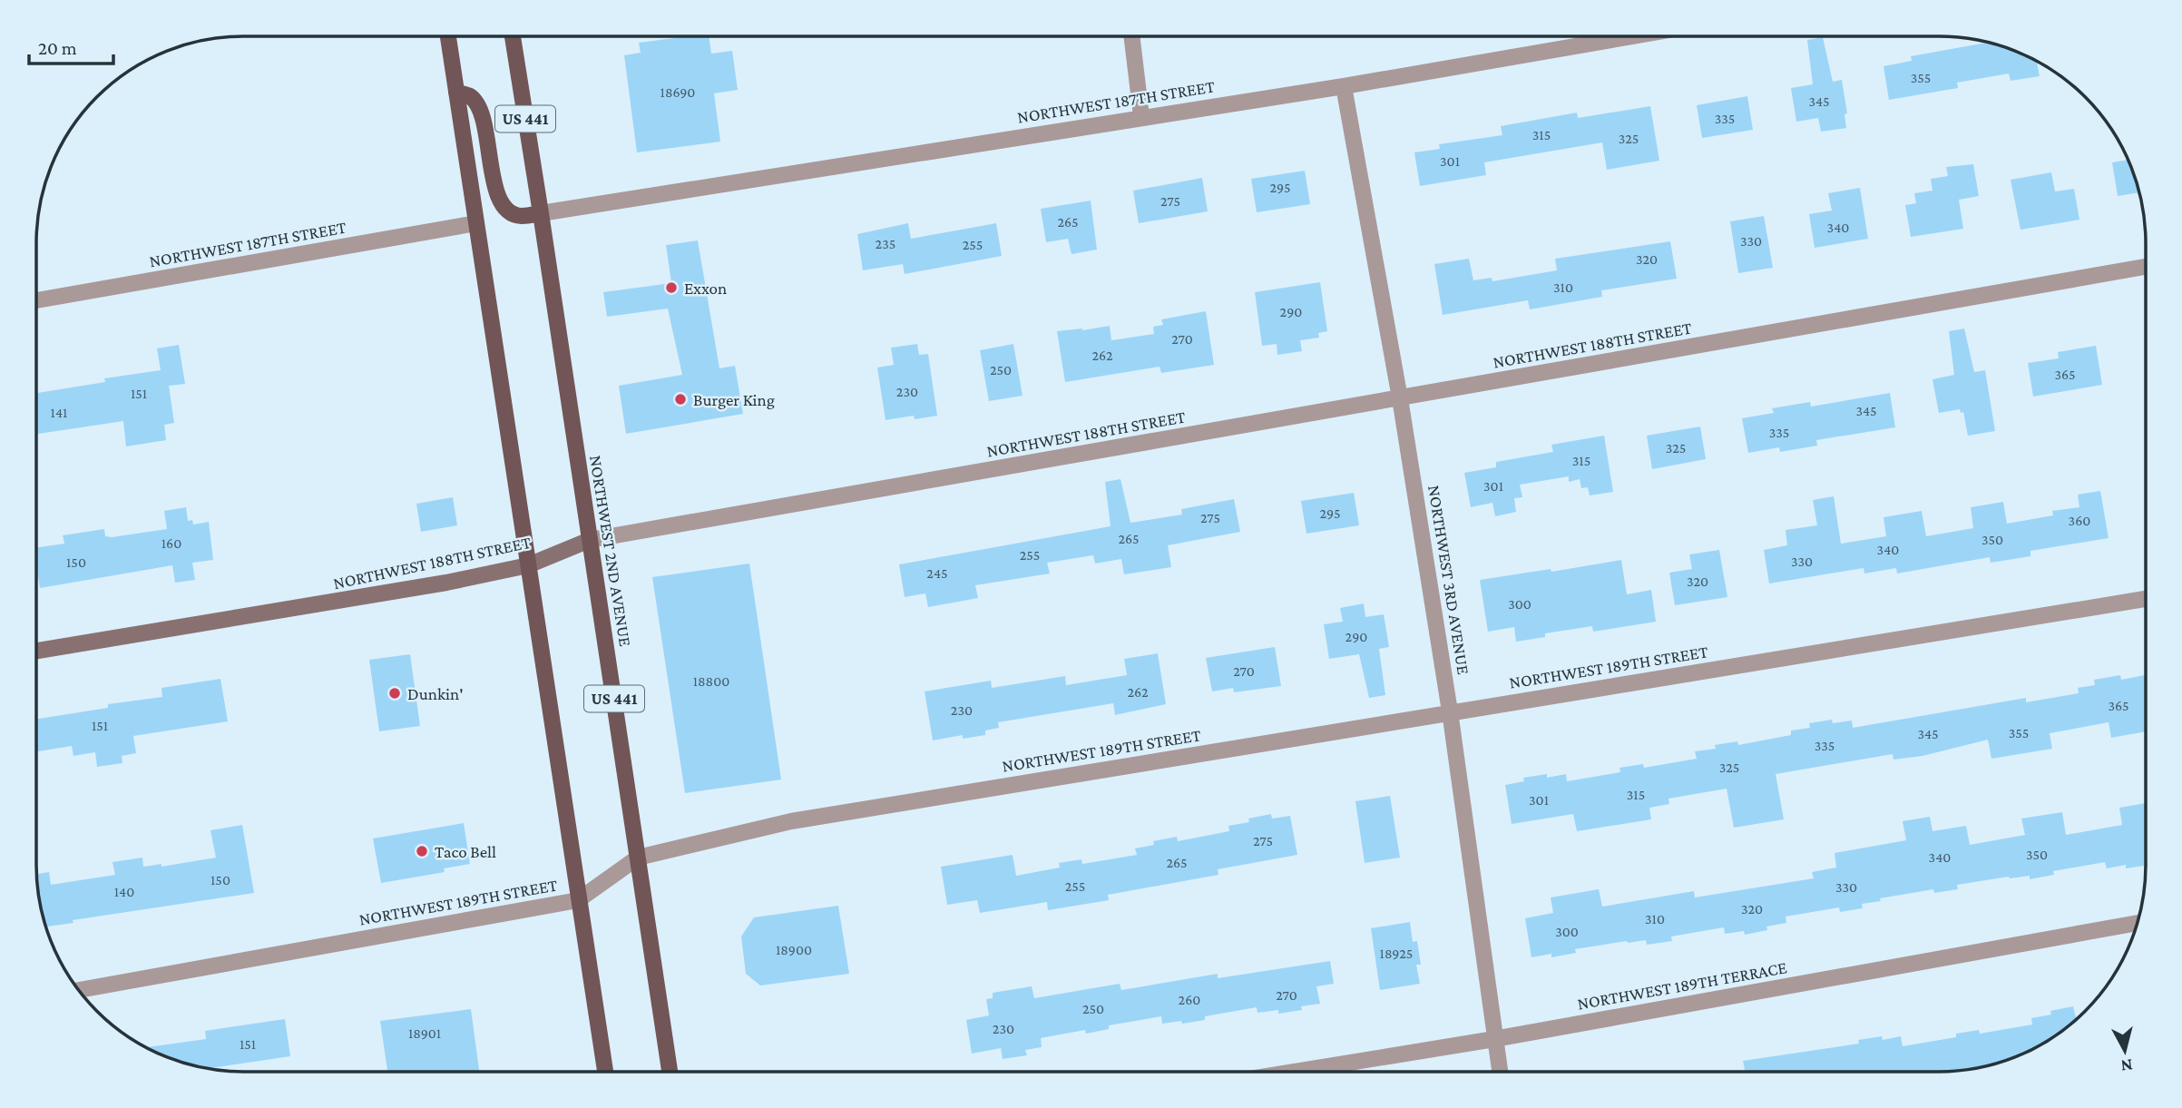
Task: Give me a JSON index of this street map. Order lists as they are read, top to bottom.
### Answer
{
  "streets": {
    "main road": ["US 441", "NORTHWEST 2ND AVENUE"],
    "street": [
      "NORTHWEST 187TH STREET",
      "NORTHWEST 188TH STREET",
      "NORTHWEST 3RD AVENUE",
      "NORTHWEST 189TH STREET",
      "NORTHWEST 189TH TERRACE"
    ]
  },
  "crossings": [
    ["NORTHWEST 187TH STREET", "NORTHWEST 2ND AVENUE"],
    ["NORTHWEST 187TH STREET", "NORTHWEST 3RD AVENUE"],
    ["NORTHWEST 188TH STREET", "NORTHWEST 2ND AVENUE"],
    ["NORTHWEST 188TH STREET", "NORTHWEST 3RD AVENUE"],
    ["NORTHWEST 2ND AVENUE", "NORTHWEST 189TH STREET"],
    ["NORTHWEST 3RD AVENUE", "NORTHWEST 189TH STREET"],
    ["NORTHWEST 3RD AVENUE", "NORTHWEST 189TH TERRACE"]
  ],
  "places": [
    "Exxon",
    "Burger King",
    "Dunkin'",
    "Taco Bell"
  ],
  "house_numbers": [
    "355",
    "18690",
    "345",
    "335",
    "315",
    "325",
    "301",
    "295",
    "275",
    "265",
    "340",
    "330",
    "235",
    "255",
    "320",
    "310",
    "290",
    "270",
    "262",
    "250",
    "365",
    "230",
    "151",
    "345",
    "141",
    "335",
    "325",
    "315",
    "301",
    "295",
    "275",
    "360",
    "265",
    "350",
    "160",
    "340",
    "255",
    "330",
    "150",
    "245",
    "320",
    "300",
    "290",
    "270",
    "18800",
    "262",
    "365",
    "230",
    "151",
    "355",
    "345",
    "335",
    "325",
    "315",
    "301",
    "275",
    "350",
    "340",
    "265",
    "150",
    "255",
    "330",
    "140",
    "320",
    "310",
    "300",
    "18900",
    "18925",
    "270",
    "260",
    "250",
    "230",
    "18901",
    "151"
  ],
  "scale_bar": "20 m",
  "north": "bottom"
}
